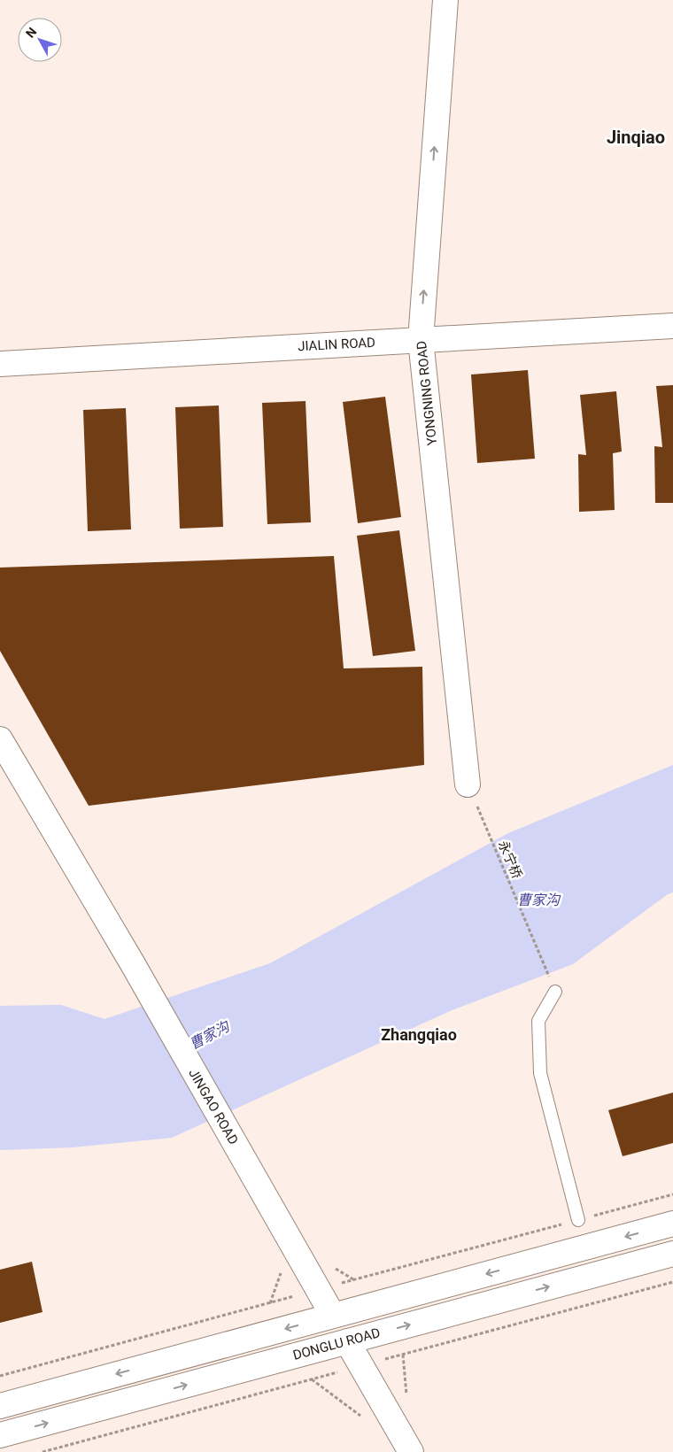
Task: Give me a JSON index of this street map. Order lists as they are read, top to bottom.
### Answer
{
  "streets": {
    "main road": [
      "JIALIN ROAD",
      "YONGNING ROAD",
      "JINGAO ROAD",
      "DONGLU ROAD"
    ],
    "path": ["永宁桥"]
  },
  "crossings": [
    ["JIALIN ROAD", "YONGNING ROAD"],
    ["YONGNING ROAD", "永宁桥"],
    ["JINGAO ROAD", "DONGLU ROAD"]
  ],
  "one_way": ["YONGNING ROAD"],
  "districts": ["Jinqiao", "Zhangqiao"],
  "water": ["曹家沟"],
  "north": "top left"
}
